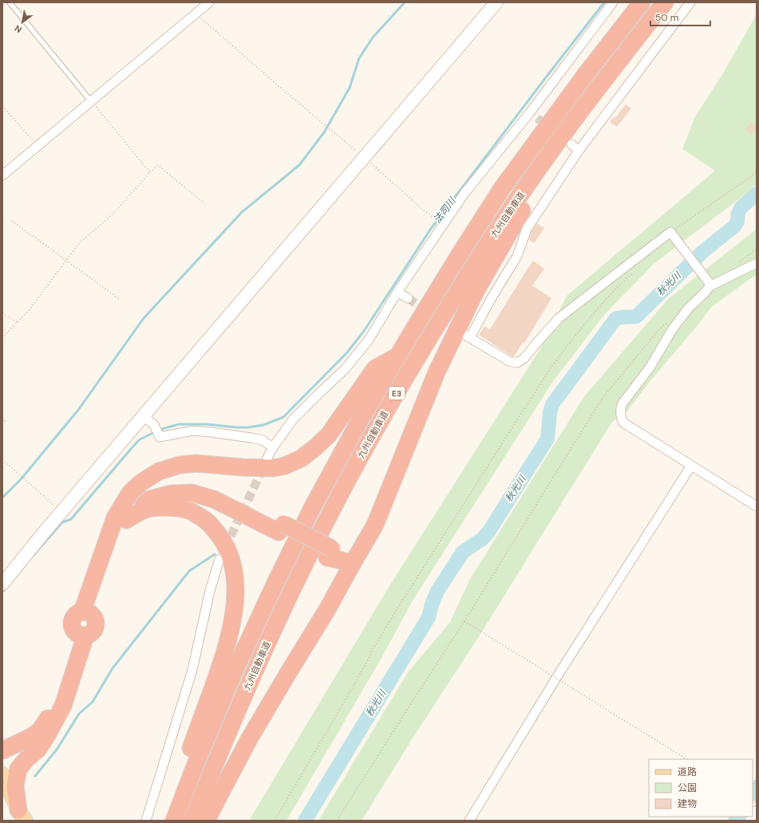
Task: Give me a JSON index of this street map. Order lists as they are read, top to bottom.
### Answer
{
  "streets": {
    "highway": ["九州自動車道", "E3"]
  },
  "water": ["法司川", "秋光川"],
  "legend": ["道路", "公園", "建物"],
  "scale_bar": "50 m",
  "north": "bottom left"
}
